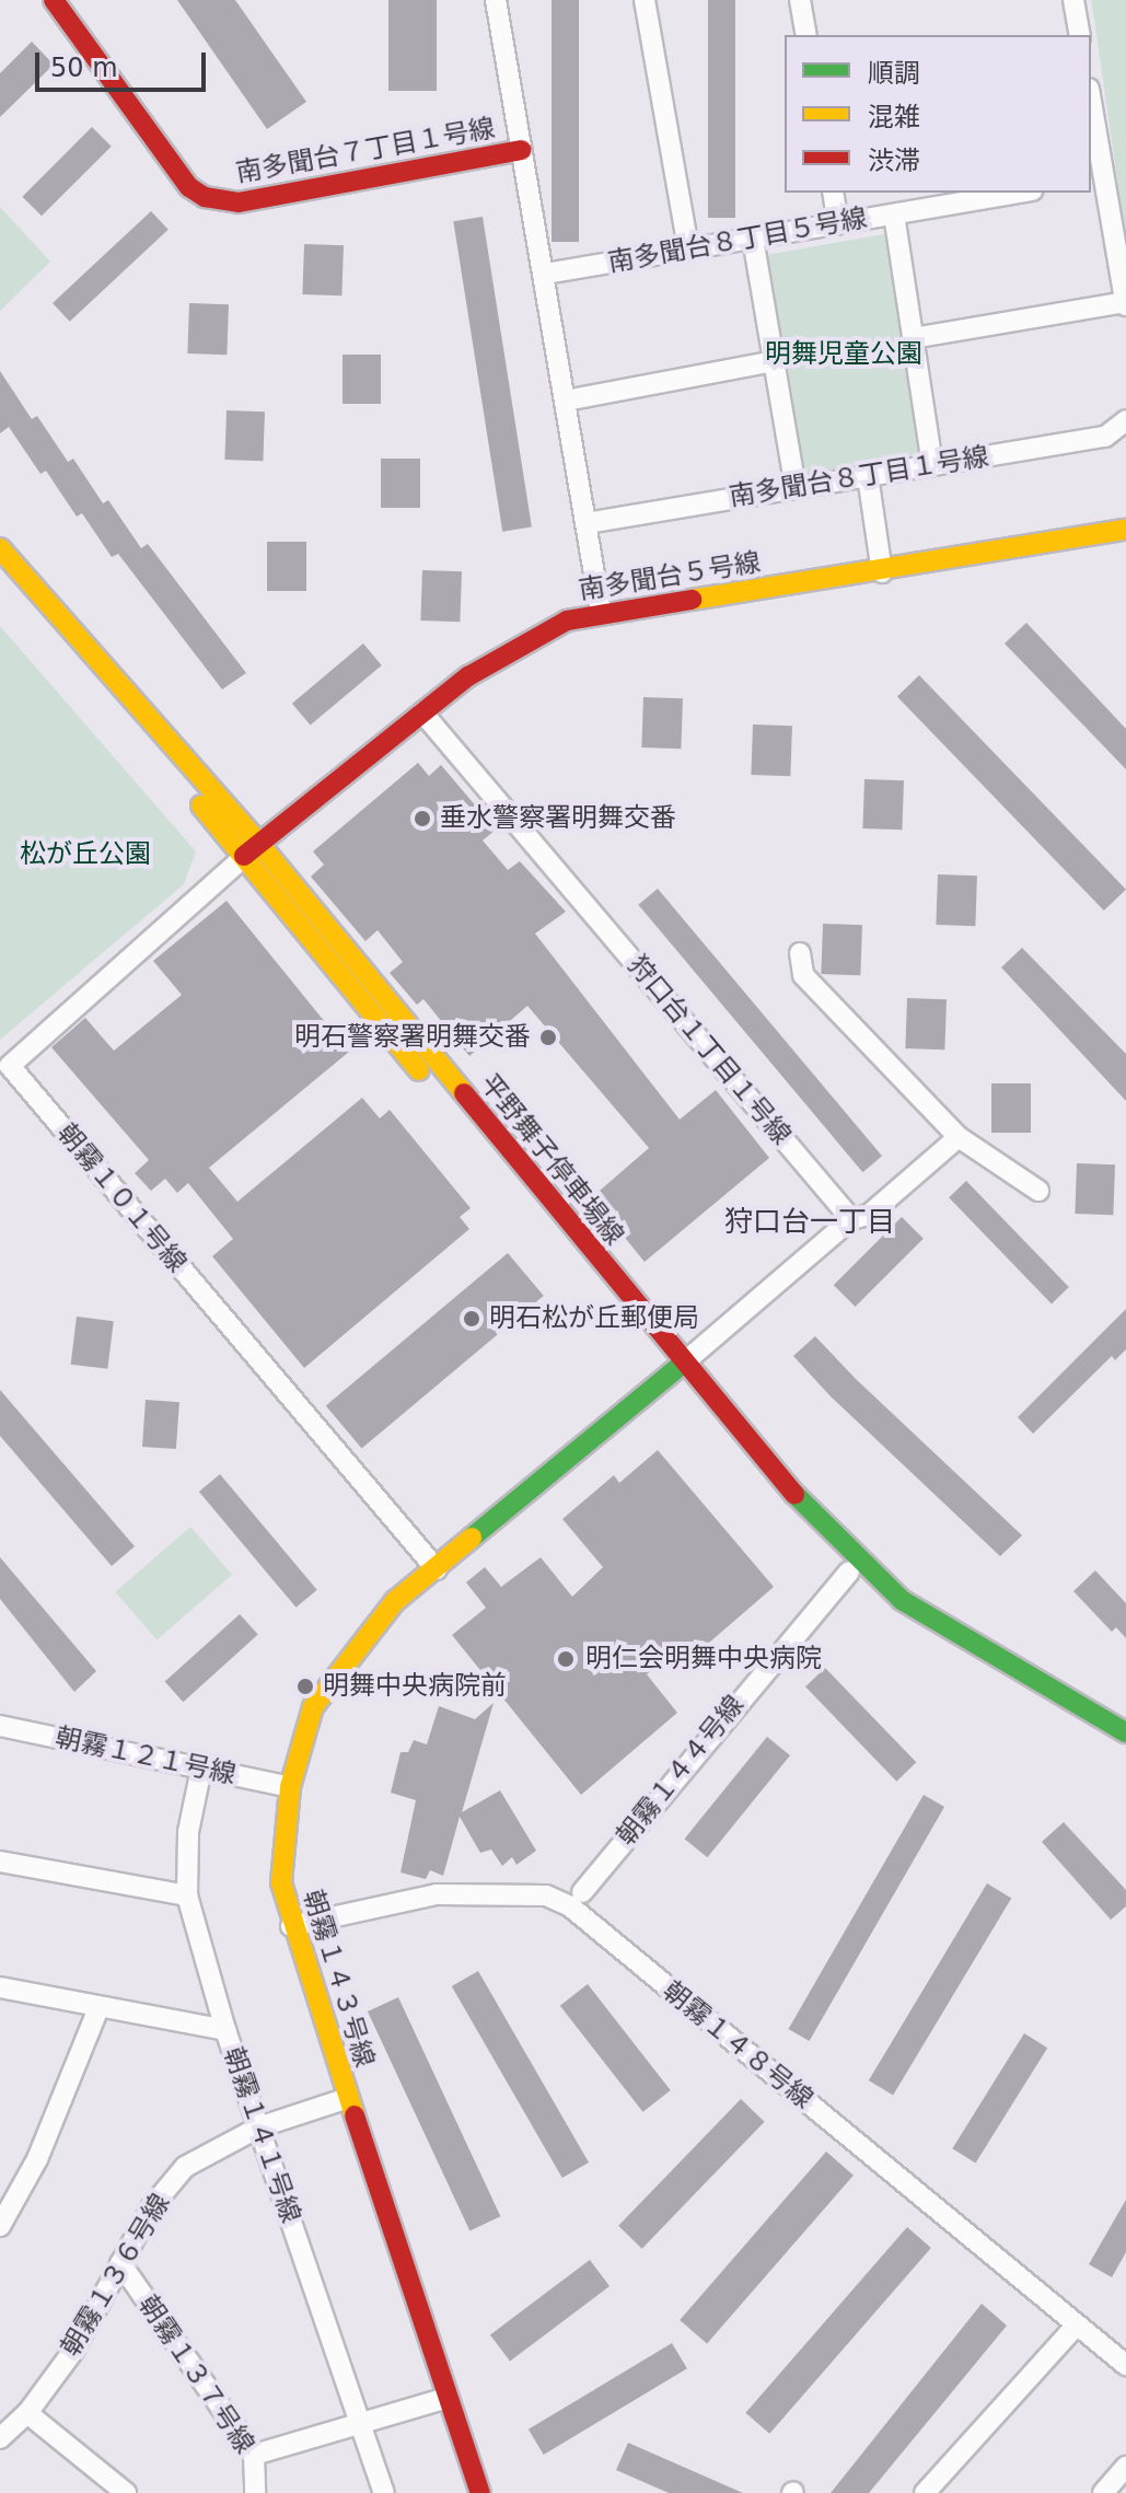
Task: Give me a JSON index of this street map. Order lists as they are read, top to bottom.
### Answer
{
  "streets": {
    "street": [
      "南多聞台７丁目１号線",
      "南多聞台８丁目５号線",
      "南多聞台８丁目１号線",
      "南多聞台５号線",
      "狩口台１丁目１号線",
      "平野舞子停車場線",
      "朝霧１０１号線",
      "朝霧１２１号線",
      "朝霧１４４号線",
      "朝霧１４３号線",
      "朝霧１４８号線",
      "朝霧１４１号線",
      "朝霧１３６号線",
      "朝霧１３７号線"
    ]
  },
  "crossings": [
    ["南多聞台５号線", "狩口台１丁目１号線"],
    ["南多聞台５号線", "平野舞子停車場線"],
    ["南多聞台５号線", "朝霧１０１号線"],
    ["平野舞子停車場線", "朝霧１０１号線"],
    ["平野舞子停車場線", "朝霧１４４号線"],
    ["平野舞子停車場線", "朝霧１４３号線"],
    ["朝霧１０１号線", "朝霧１４３号線"],
    ["朝霧１２１号線", "朝霧１４３号線"],
    ["朝霧１２１号線", "朝霧１４１号線"],
    ["朝霧１４３号線", "朝霧１４８号線"],
    ["朝霧１４３号線", "朝霧１３６号線"],
    ["朝霧１４１号線", "朝霧１３６号線"],
    ["朝霧１３６号線", "朝霧１３７号線"]
  ],
  "districts": ["狩口台一丁目"],
  "parks": ["明舞児童公園", "松が丘公園"],
  "places": [
    "垂水警察署明舞交番",
    "明石警察署明舞交番",
    "明石松が丘郵便局",
    "明仁会明舞中央病院",
    "明舞中央病院前"
  ],
  "legend": ["順調", "混雑", "渋滞"],
  "scale_bar": "50 m"
}
